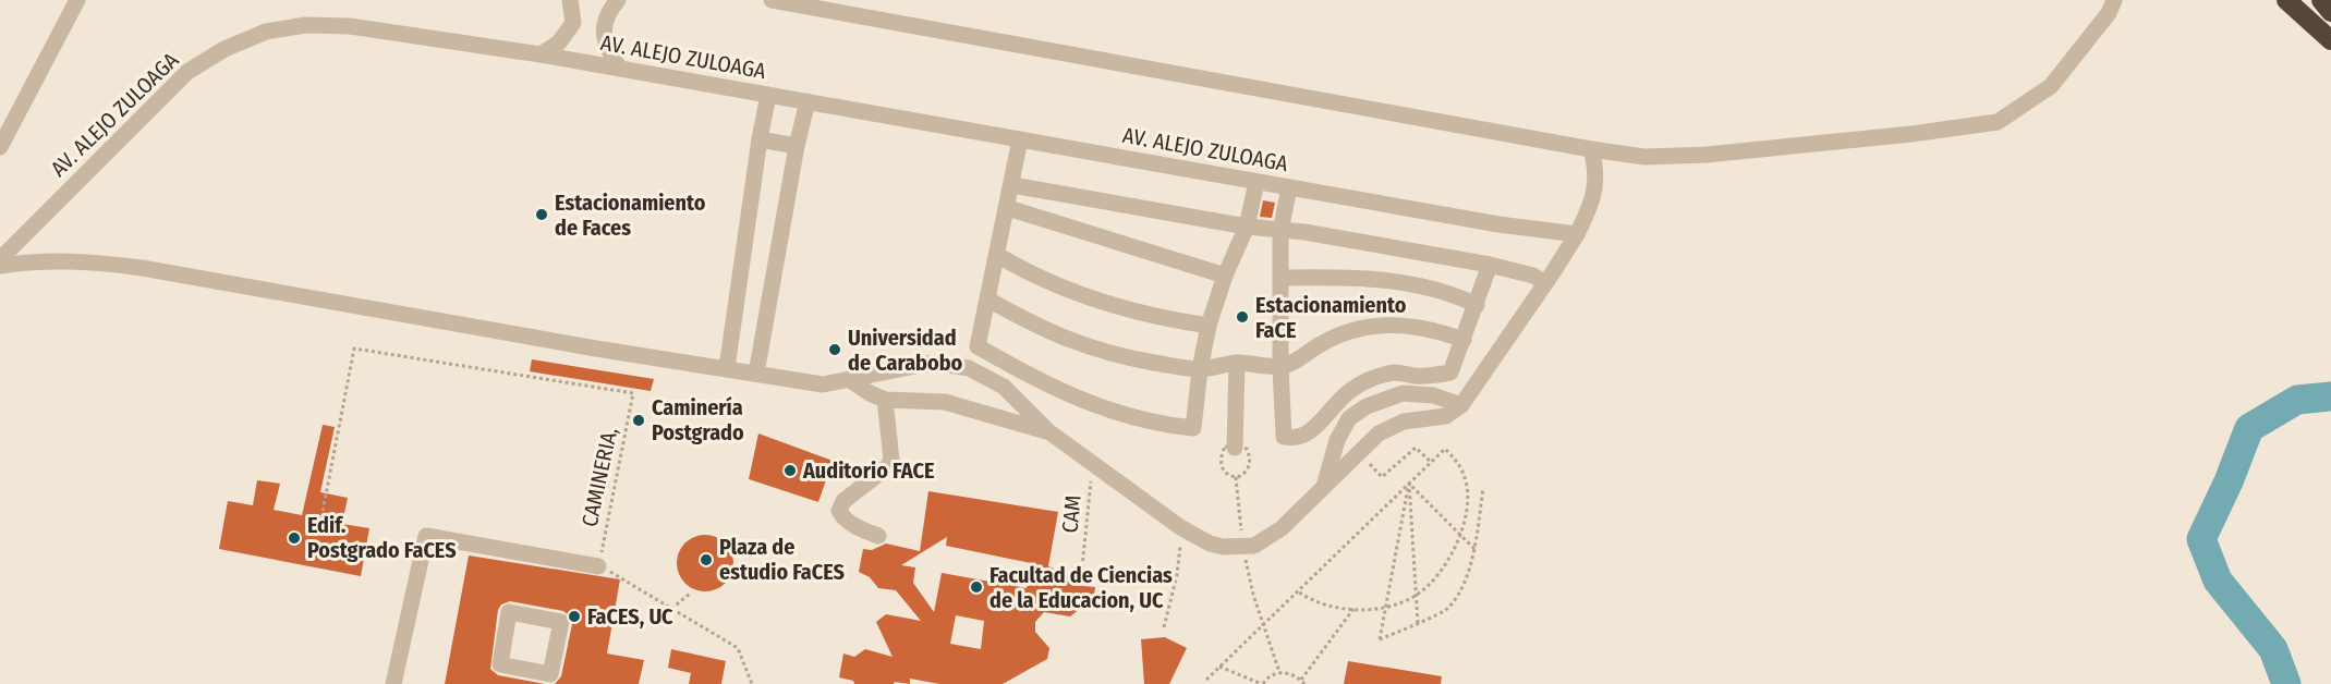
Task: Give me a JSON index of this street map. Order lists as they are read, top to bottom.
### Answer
{
  "streets": {
    "street": ["AV. ALEJO ZULOAGA"],
    "path": ["CAMINERIA,", "CAM"]
  },
  "places": [
    "Estacionamiento de Faces",
    "Estacionamiento FaCE",
    "Universidad de Carabobo",
    "Caminería Postgrado",
    "Auditorio FACE",
    "Edif. Postgrado FaCES",
    "Plaza de estudio FaCES",
    "Facultad de Ciencias de la Educacion, UC",
    "FaCES, UC"
  ]
}
